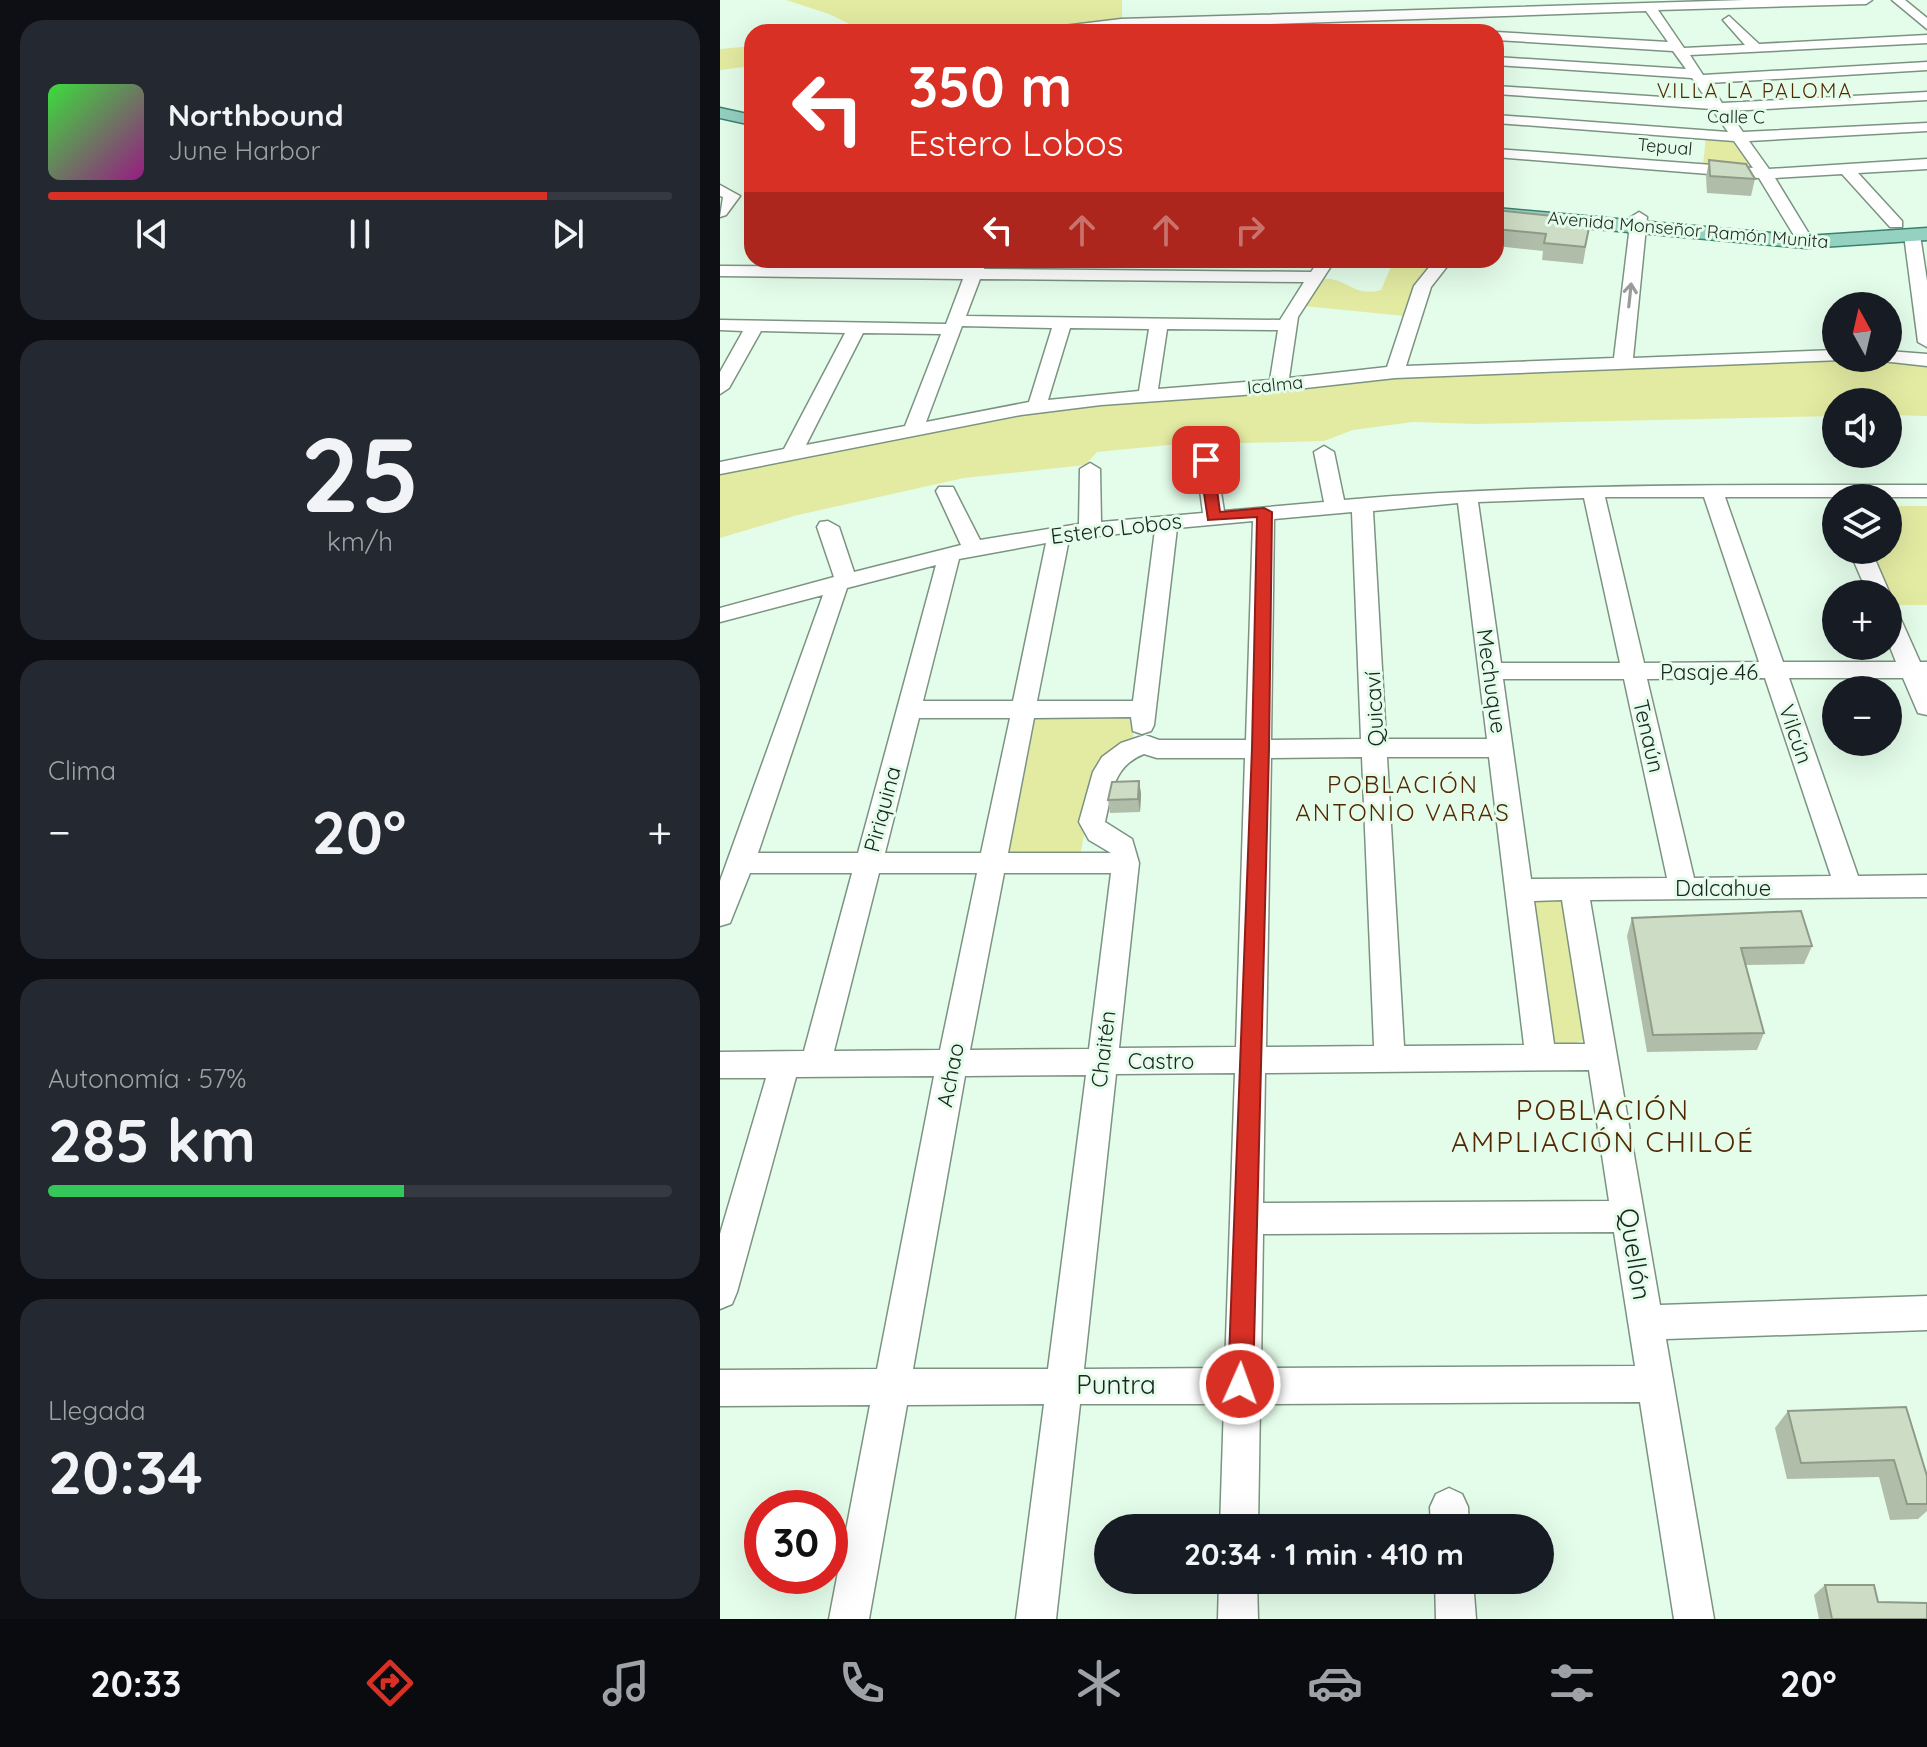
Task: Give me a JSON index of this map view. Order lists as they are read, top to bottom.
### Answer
{
  "streets": {
    "main road": ["Avenida Monseñor Ramón Munita"],
    "street": [
      "Calle C",
      "Tepual",
      "Icalma",
      "Estero Lobos",
      "Pasaje 46",
      "Mechuque",
      "Quicaví",
      "Vilcún",
      "Tenaún",
      "Piriquina",
      "Dalcahue",
      "Chaitén",
      "Castro",
      "Achao",
      "Quellón",
      "Puntra"
    ]
  },
  "crossings": [
    ["Estero Lobos", "Mechuque"],
    ["Estero Lobos", "Quicaví"],
    ["Estero Lobos", "Vilcún"],
    ["Estero Lobos", "Tenaún"],
    ["Estero Lobos", "Piriquina"],
    ["Estero Lobos", "Achao"],
    ["Pasaje 46", "Mechuque"],
    ["Pasaje 46", "Vilcún"],
    ["Pasaje 46", "Tenaún"],
    ["Mechuque", "Dalcahue"],
    ["Mechuque", "Castro"],
    ["Quicaví", "Castro"],
    ["Vilcún", "Dalcahue"],
    ["Tenaún", "Dalcahue"],
    ["Piriquina", "Castro"],
    ["Dalcahue", "Quellón"],
    ["Chaitén", "Castro"],
    ["Chaitén", "Puntra"],
    ["Castro", "Achao"],
    ["Castro", "Quellón"],
    ["Achao", "Puntra"],
    ["Quellón", "Puntra"]
  ],
  "districts": ["VILLA LA PALOMA", "POBLACIÓN ANTONIO VARAS", "POBLACIÓN AMPLIACIÓN CHILOÉ"],
  "north": "top",
  "page": {
    "turn": ["350 m", "Estero Lobos"],
    "song": ["Northbound", "June Harbor"],
    "map_buttons": ["+", "−"],
    "tile": [
      ["25", "km/h"],
      "Clima",
      ["Autonomía · 57%", "285 km"],
      ["Llegada", "20:34"]
    ],
    "heat": ["−", "20°", "+"],
    "limit": "30",
    "trip": "20:34 · 1 min · 410 m",
    "tabs": ["20:33", "20°"]
  }
}
